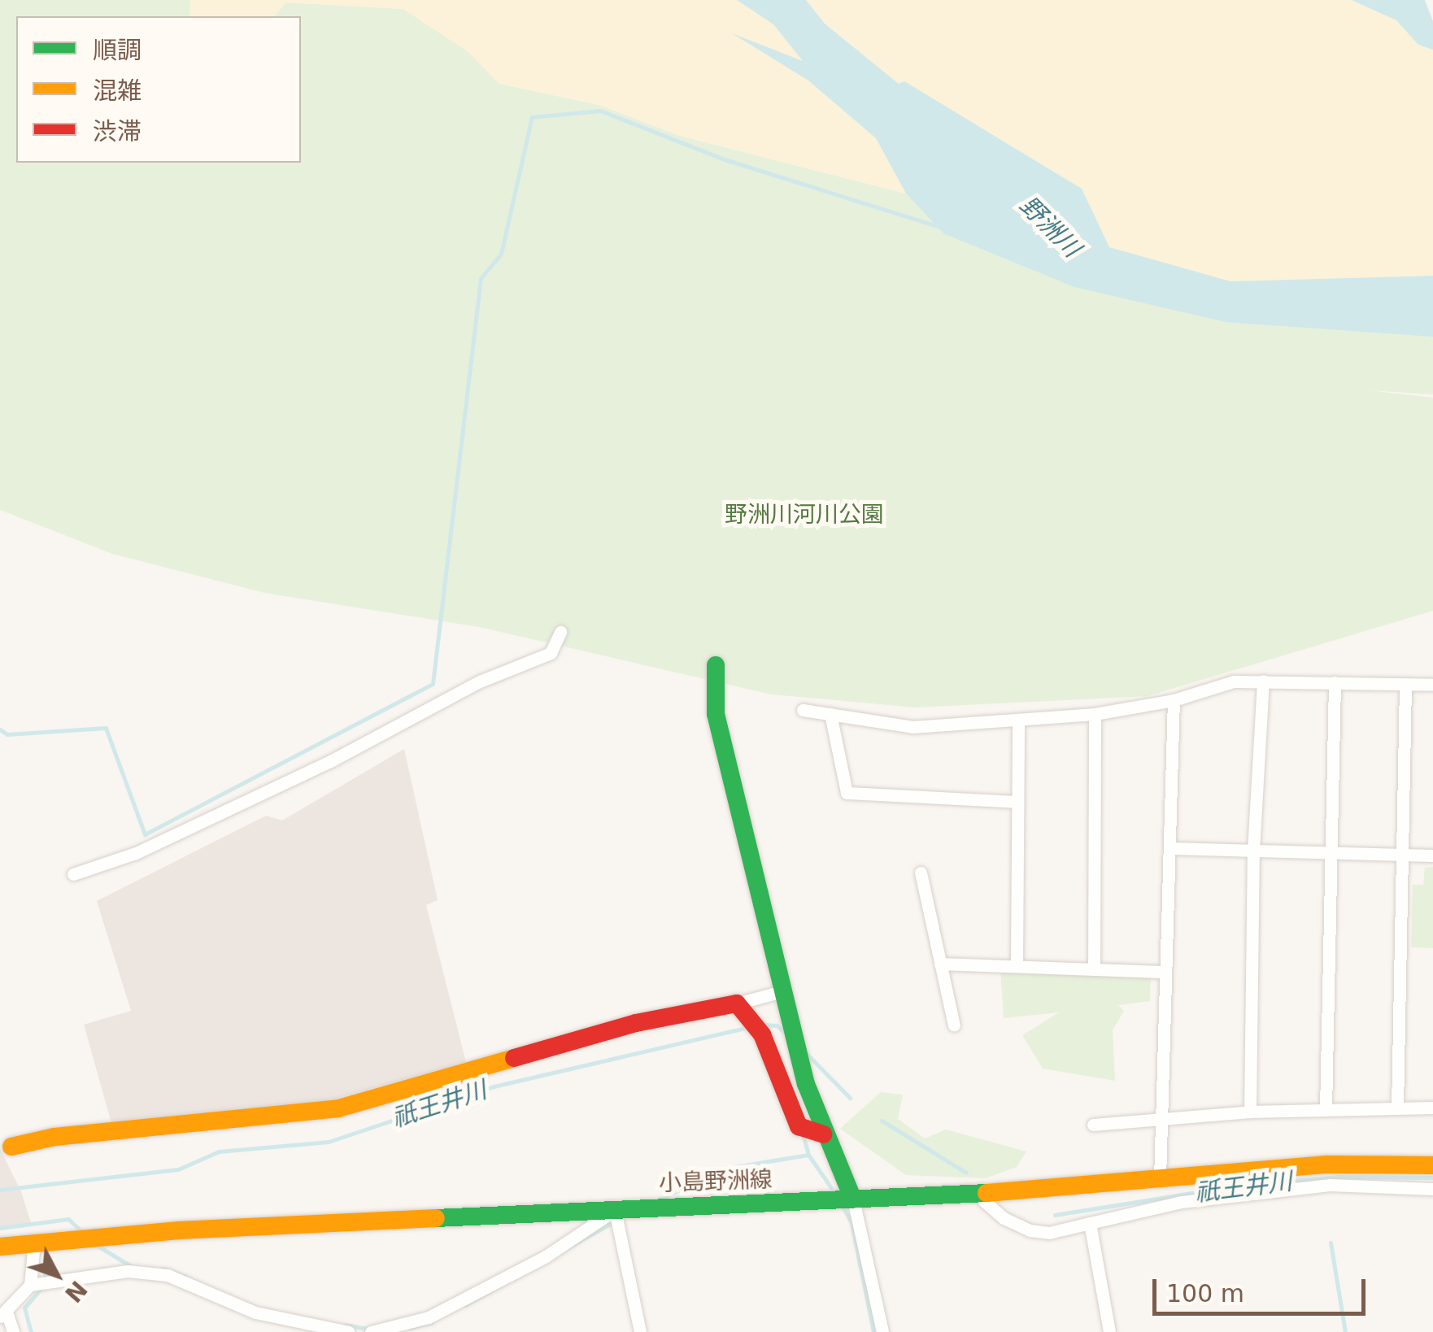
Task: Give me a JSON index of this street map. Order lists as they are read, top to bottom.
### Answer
{
  "streets": {
    "street": ["小島野洲線"]
  },
  "water": ["野洲川", "祇王井川"],
  "parks": ["野洲川河川公園"],
  "legend": ["順調", "混雑", "渋滞"],
  "scale_bar": "100 m",
  "north": "bottom right"
}
